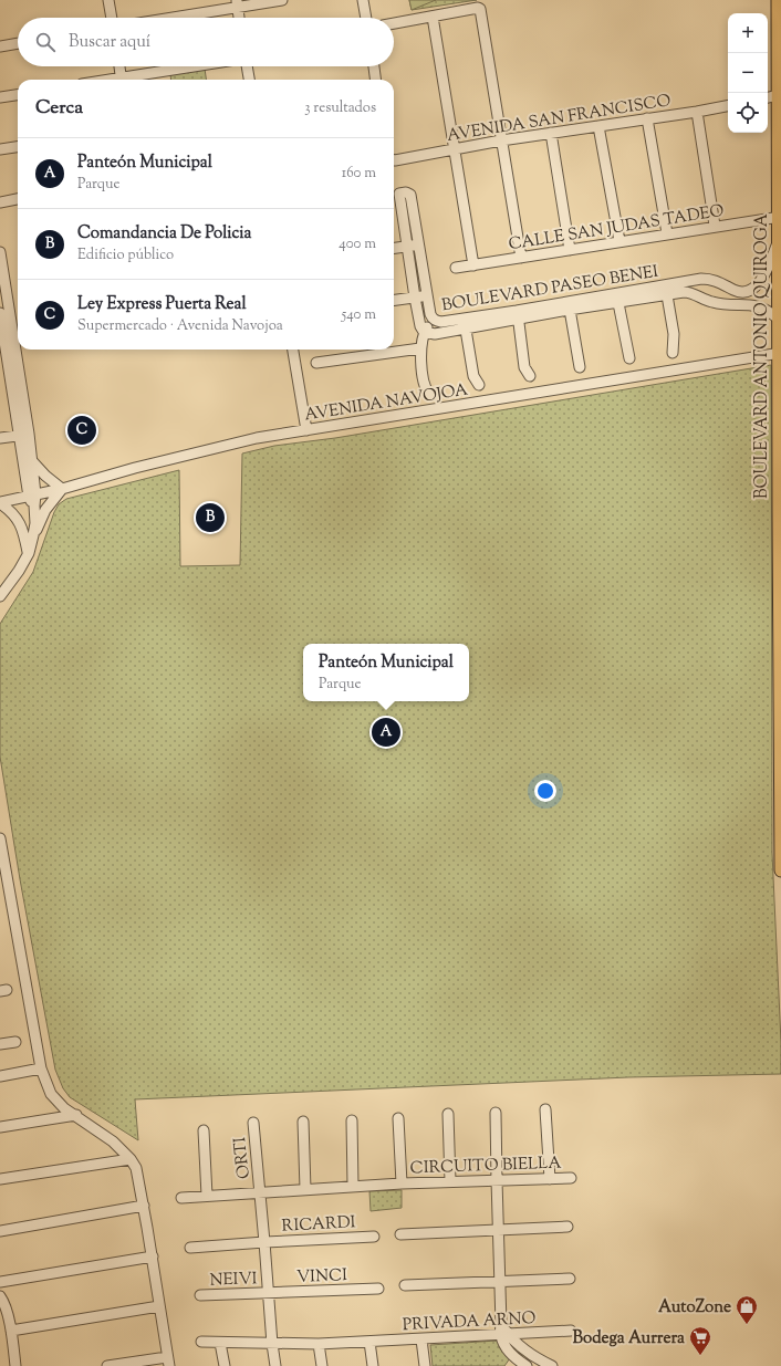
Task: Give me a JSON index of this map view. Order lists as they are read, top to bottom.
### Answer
{
  "streets": {
    "main road": ["BOULEVARD ANTONIO QUIROGA"],
    "street": [
      "AVENIDA SAN FRANCISCO",
      "CALLE SAN JUDAS TADEO",
      "BOULEVARD PASEO BENEI",
      "AVENIDA NAVOJOA",
      "ORTI",
      "CIRCUITO BIELLA",
      "RICARDI",
      "VINCI",
      "NEIVI",
      "PRIVADA ARNO"
    ]
  },
  "crossings": [
    ["CALLE SAN JUDAS TADEO", "BOULEVARD ANTONIO QUIROGA"],
    ["BOULEVARD PASEO BENEI", "BOULEVARD ANTONIO QUIROGA"],
    ["BOULEVARD ANTONIO QUIROGA", "AVENIDA NAVOJOA"],
    ["ORTI", "CIRCUITO BIELLA"],
    ["ORTI", "RICARDI"],
    ["ORTI", "VINCI"],
    ["ORTI", "NEIVI"],
    ["ORTI", "PRIVADA ARNO"],
    ["VINCI", "NEIVI"]
  ],
  "places": {
    "shop": ["AutoZone"],
    "supermarket": ["Bodega Aurrera"]
  },
  "page": {
    "map_buttons": ["+", "−"],
    "search": "Buscar aquí",
    "heading": ["Cerca", "3 resultados"],
    "list": [
      {
        "mark": "A",
        "name": "Panteón Municipal",
        "note": "Parque",
        "value": "160 m"
      },
      {
        "mark": "B",
        "name": "Comandancia De Policia",
        "note": "Edificio público",
        "value": "400 m"
      },
      {
        "mark": "C",
        "name": "Ley Express Puerta Real",
        "note": "Supermercado · Avenida Navojoa",
        "value": "540 m"
      }
    ],
    "pins": ["C", "B", "A"],
    "popup": ["Panteón Municipal", "Parque"]
  }
}
